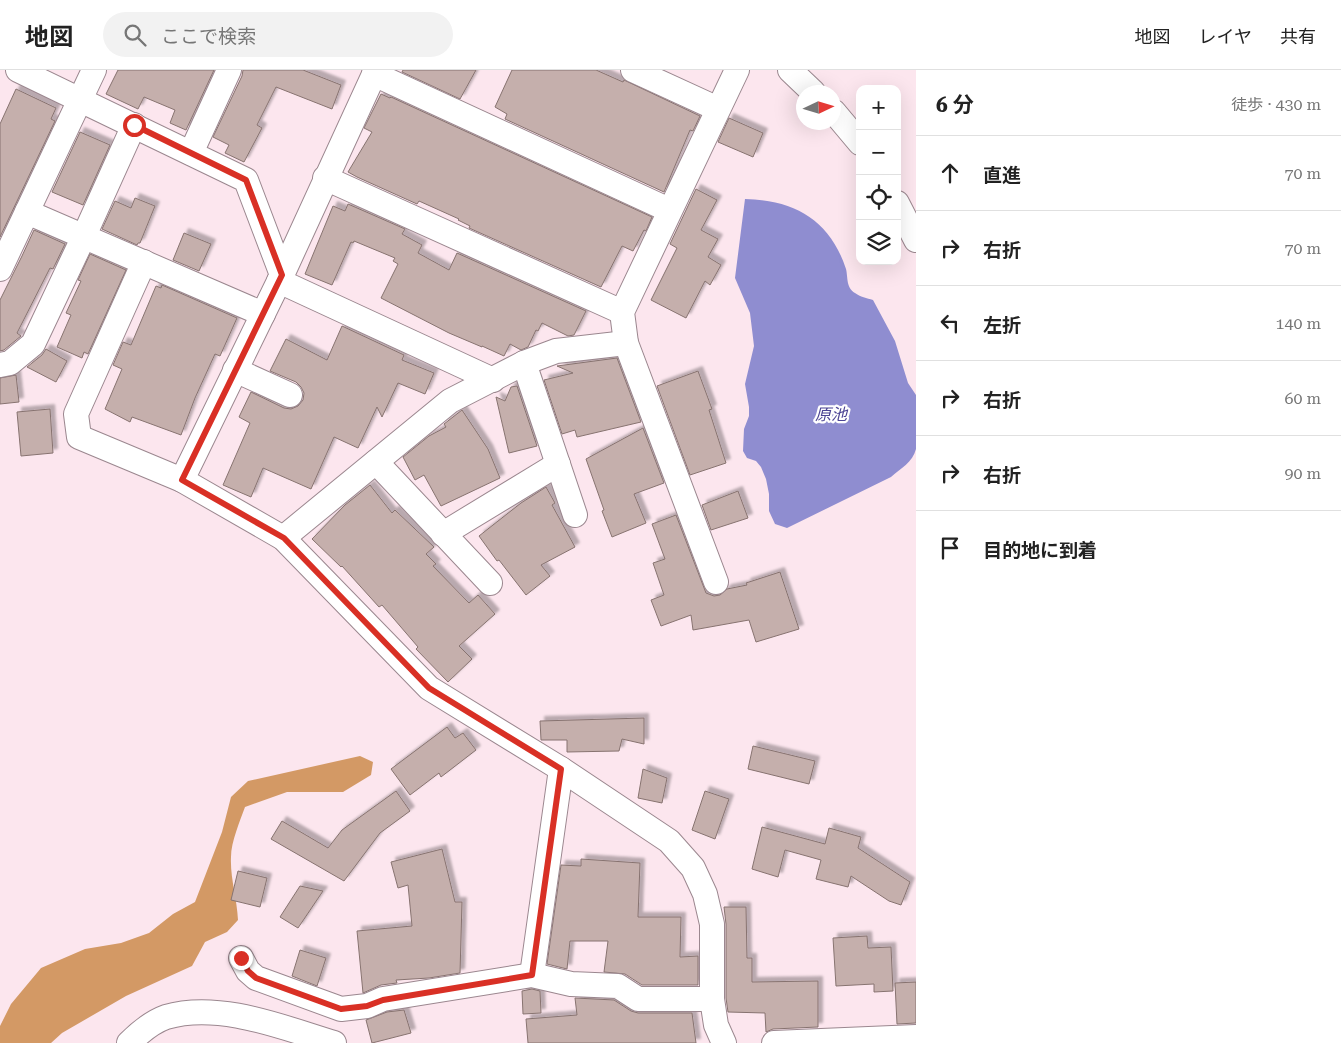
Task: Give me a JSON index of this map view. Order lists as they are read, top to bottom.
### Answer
{
  "water": ["原池"],
  "north": "right",
  "page": {
    "header": "地図",
    "search": "ここで検索",
    "nav": ["地図", "レイヤ", "共有"],
    "heading": ["6 分", "徒歩 · 430 m"],
    "map_buttons": ["+", "−"],
    "list": [
      ["直進", "70 m"],
      ["右折", "70 m"],
      ["左折", "140 m"],
      ["右折", "60 m"],
      ["右折", "90 m"],
      "目的地に到着"
    ]
  }
}
